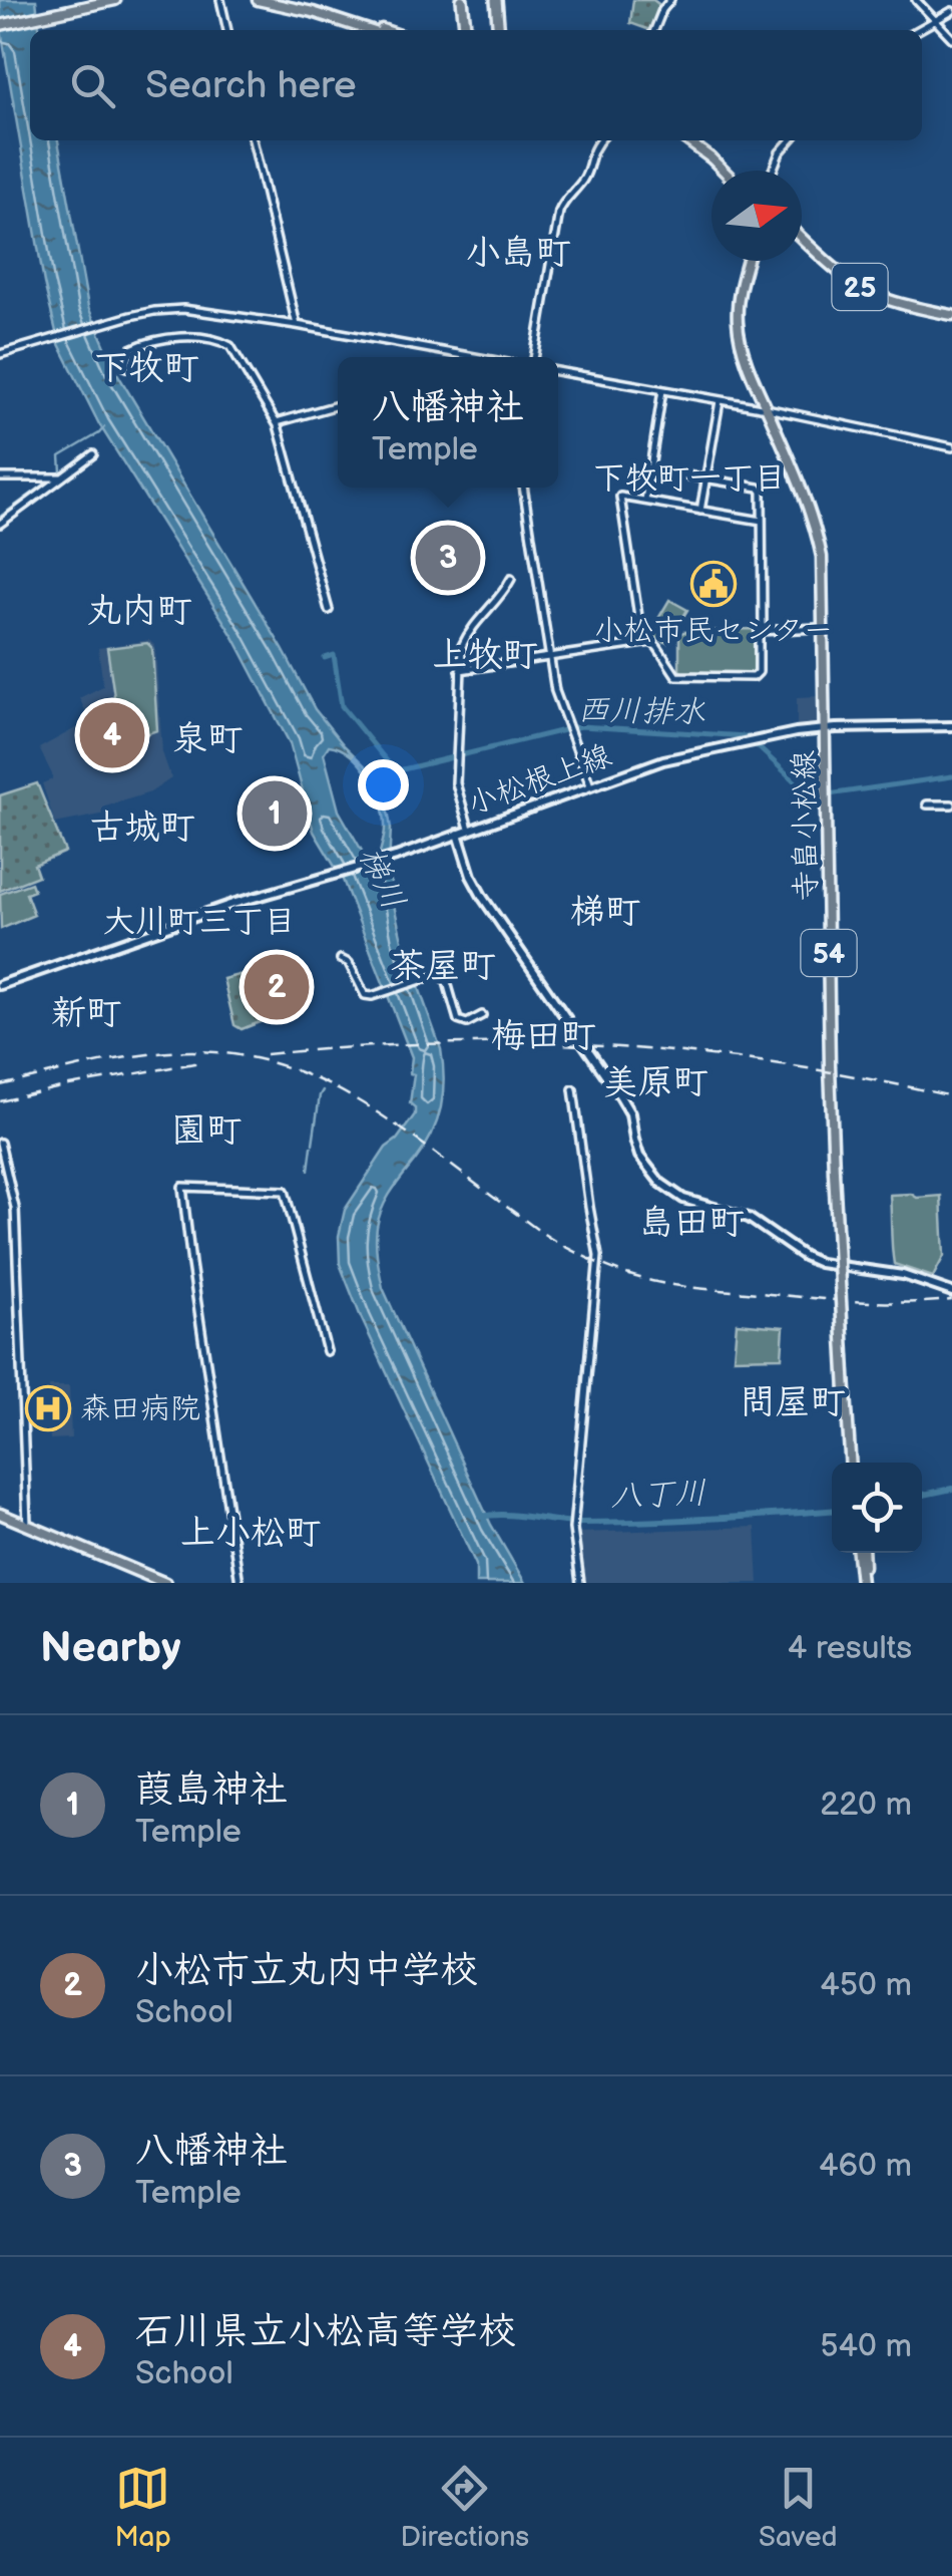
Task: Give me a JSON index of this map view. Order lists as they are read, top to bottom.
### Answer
{
  "streets": {
    "main road": [
      "25",
      "小松根上線",
      "寺畠小松線",
      "54"
    ]
  },
  "crossings": [
    ["小松根上線", "寺畠小松線"]
  ],
  "districts": [
    "小島町",
    "下牧町",
    "下牧町一丁目",
    "丸内町",
    "上牧町",
    "泉町",
    "古城町",
    "梯町",
    "大川町三丁目",
    "茶屋町",
    "新町",
    "梅田町",
    "美原町",
    "園町",
    "島田町",
    "問屋町",
    "上小松町"
  ],
  "water": ["西川排水", "梯川", "八丁川"],
  "places": {
    "public building": ["小松市民センター"],
    "hospital": ["森田病院"]
  },
  "north": "right",
  "page": {
    "search": "Search here",
    "popup": ["八幡神社", "Temple"],
    "pins": [
      "3",
      "4",
      "1",
      "2"
    ],
    "heading": ["Nearby", "4 results"],
    "list": [
      {
        "mark": "1",
        "name": "葭島神社",
        "note": "Temple",
        "value": "220 m"
      },
      {
        "mark": "2",
        "name": "小松市立丸内中学校",
        "note": "School",
        "value": "450 m"
      },
      {
        "mark": "3",
        "name": "八幡神社",
        "note": "Temple",
        "value": "460 m"
      },
      {
        "mark": "4",
        "name": "石川県立小松高等学校",
        "note": "School",
        "value": "540 m"
      }
    ],
    "nav": ["Map", "Directions", "Saved"]
  }
}
